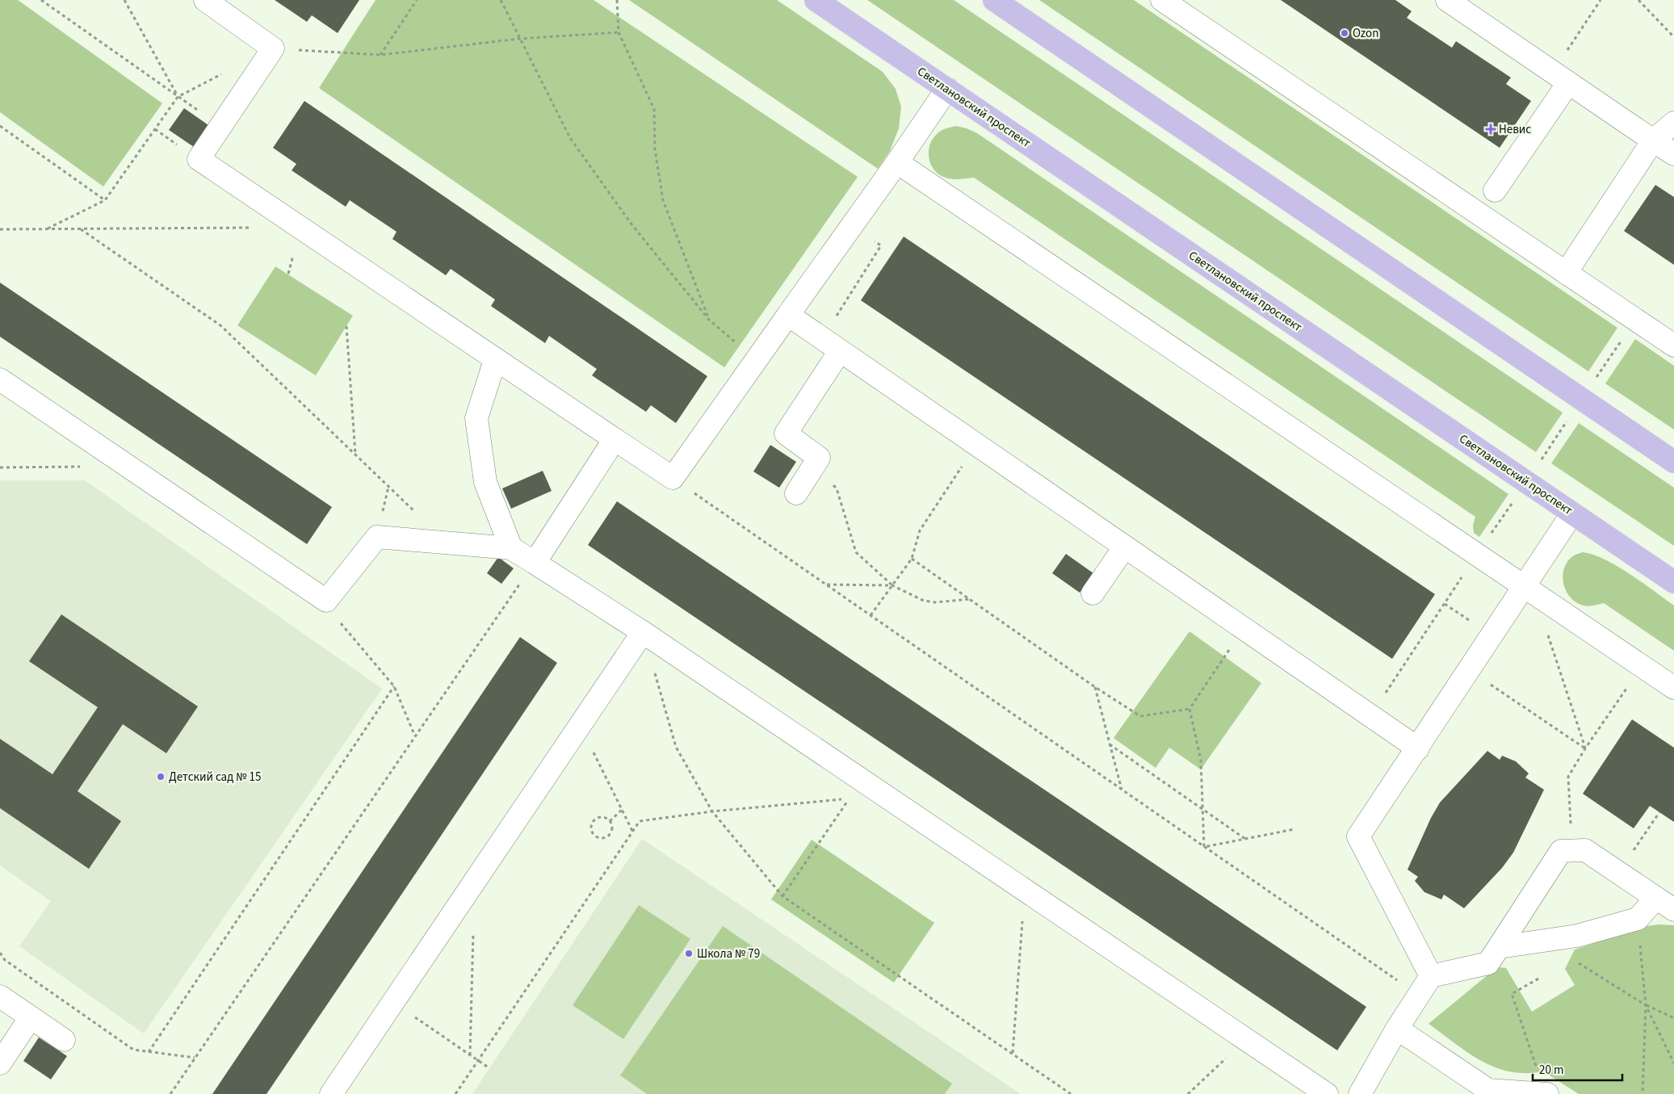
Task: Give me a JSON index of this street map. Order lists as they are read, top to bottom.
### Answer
{
  "streets": {
    "main road": ["Светлановский проспект"]
  },
  "places": {
    "other": ["Ozon", "Детский сад № 15", "Школа № 79"],
    "health": ["Невис"]
  },
  "scale_bar": "20 m"
}
